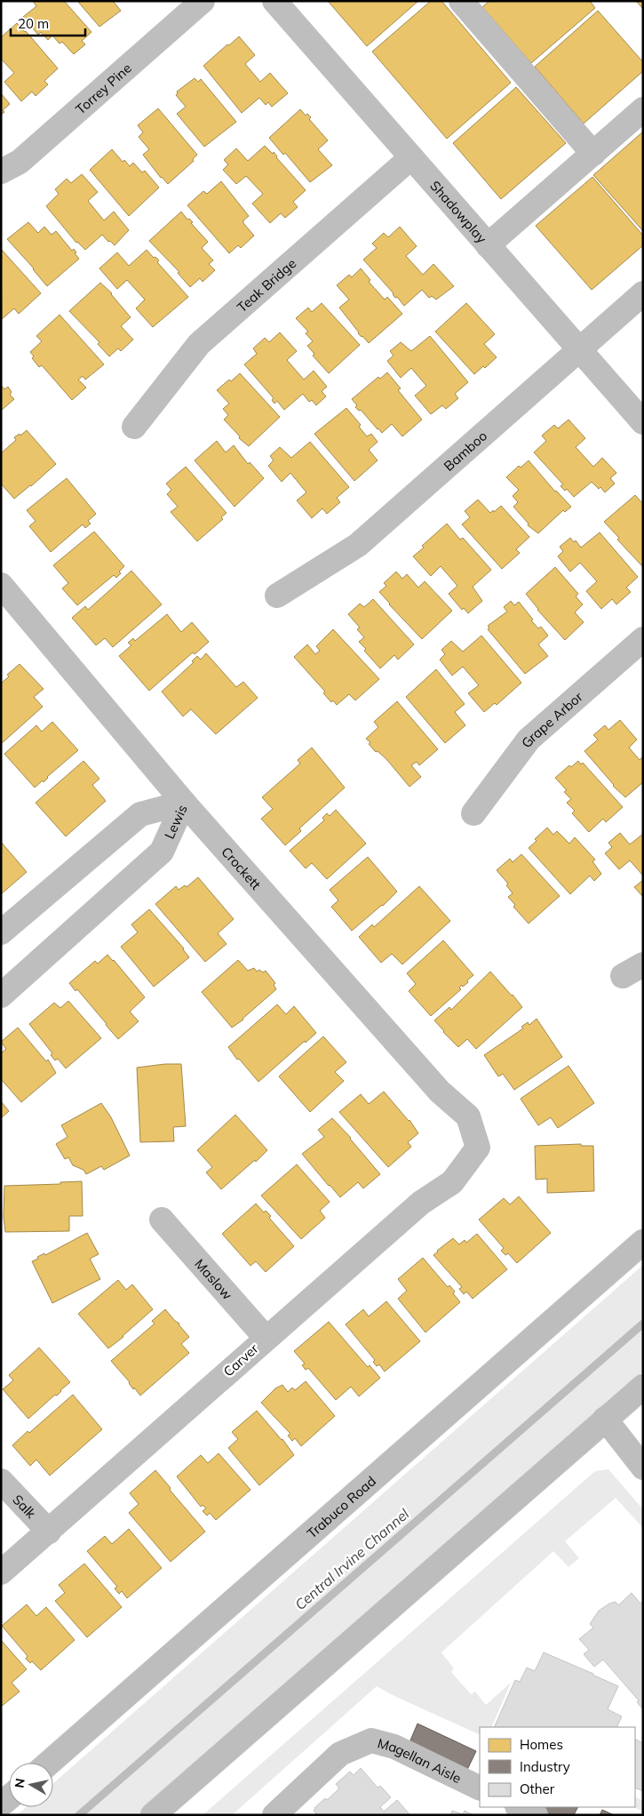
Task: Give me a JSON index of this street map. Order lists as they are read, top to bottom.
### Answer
{
  "streets": {
    "main road": ["Trabuco Road"],
    "street": [
      "Torrey Pine",
      "Shadowplay",
      "Teak Bridge",
      "Bamboo",
      "Grape Arbor",
      "Lewis",
      "Crockett",
      "Maslow",
      "Carver",
      "Salk",
      "Magellan Aisle"
    ]
  },
  "crossings": [
    ["Shadowplay", "Teak Bridge"],
    ["Shadowplay", "Bamboo"],
    ["Lewis", "Crockett"],
    ["Crockett", "Carver"],
    ["Maslow", "Carver"],
    ["Carver", "Salk"]
  ],
  "water": ["Central Irvine Channel"],
  "legend": ["Homes", "Industry", "Other"],
  "scale_bar": "20 m",
  "north": "left"
}
